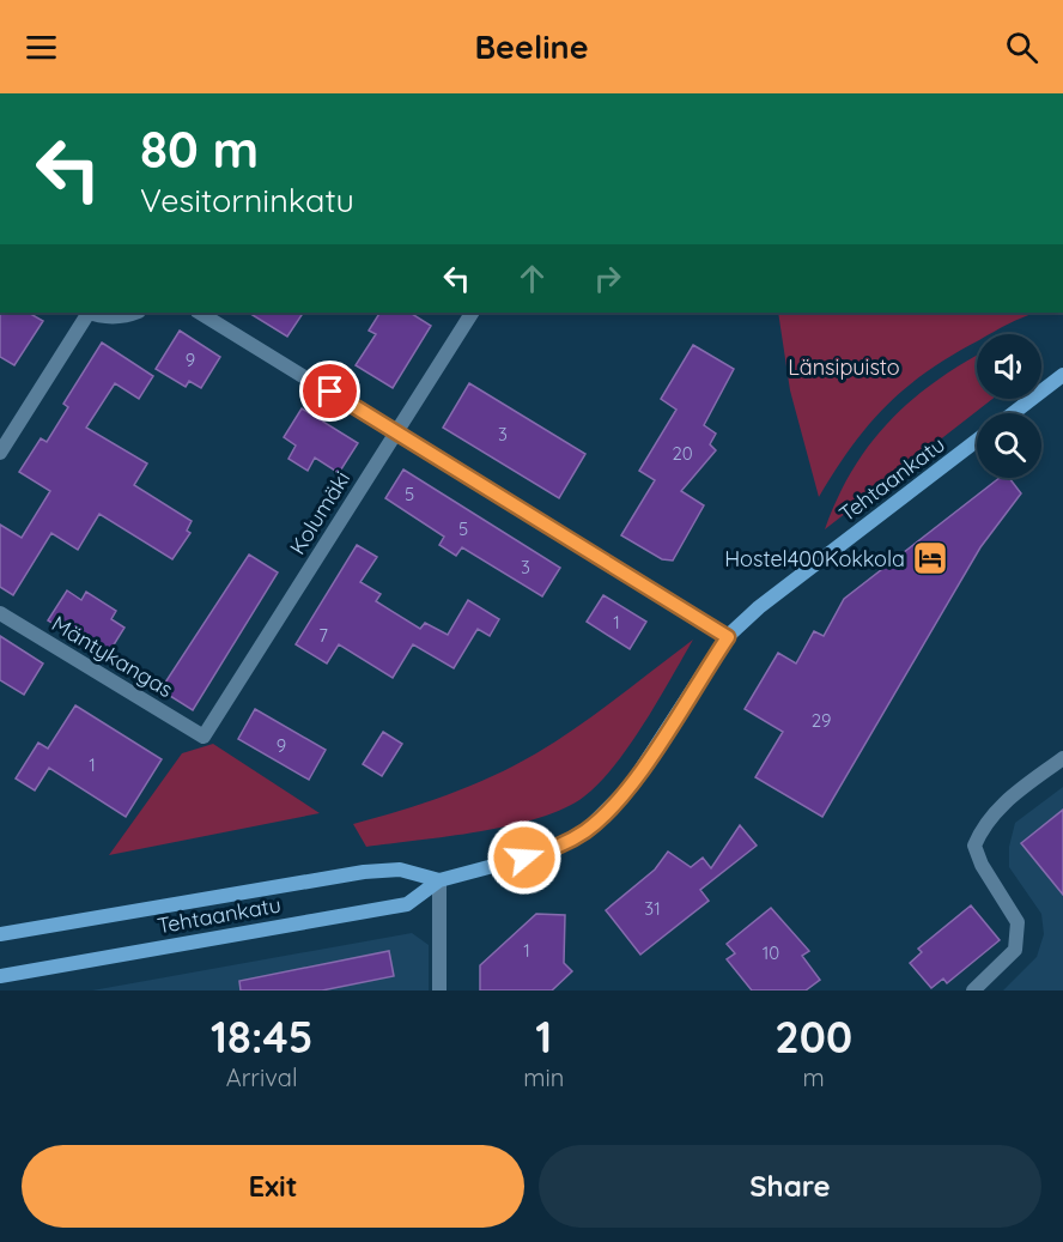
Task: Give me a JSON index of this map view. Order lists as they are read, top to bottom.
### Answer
{
  "streets": {
    "main road": ["Tehtaankatu"],
    "street": ["Kolumäki", "Mäntykangas"]
  },
  "crossings": [
    ["Kolumäki", "Mäntykangas"]
  ],
  "parks": ["Länsipuisto"],
  "places": {
    "hotel": ["Hostel400Kokkola"]
  },
  "house_numbers": [
    "9",
    "3",
    "20",
    "5",
    "5",
    "3",
    "1",
    "7",
    "29",
    "9",
    "1",
    "31",
    "1",
    "10"
  ],
  "page": {
    "header": "Beeline",
    "turn": ["80 m", "Vesitorninkatu"],
    "eta": [
      "18:45",
      "Arrival",
      "1",
      "min",
      "200",
      "m"
    ],
    "buttons": ["Exit", "Share"]
  }
}
